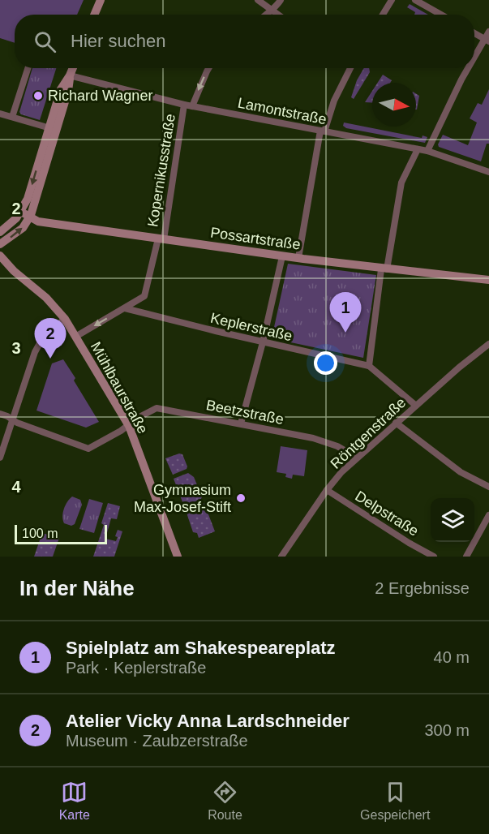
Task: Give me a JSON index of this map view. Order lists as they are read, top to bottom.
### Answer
{
  "streets": {
    "street": [
      "Lamontstraße",
      "Kopernikusstraße",
      "Possartstraße",
      "Keplerstraße",
      "Mühlbaurstraße",
      "Beetzstraße",
      "Röntgenstraße",
      "Delpstraße"
    ]
  },
  "crossings": [
    ["Lamontstraße", "Kopernikusstraße"],
    ["Kopernikusstraße", "Possartstraße"],
    ["Kopernikusstraße", "Keplerstraße"],
    ["Keplerstraße", "Röntgenstraße"],
    ["Mühlbaurstraße", "Beetzstraße"],
    ["Beetzstraße", "Röntgenstraße"],
    ["Röntgenstraße", "Delpstraße"]
  ],
  "places": ["Richard Wagner", "Gymnasium Max-Josef-Stift"],
  "scale_bar": "100 m",
  "north": "right",
  "page": {
    "search": "Hier suchen",
    "pins": ["1", "2"],
    "scale": "100 m",
    "heading": ["In der Nähe", "2 Ergebnisse"],
    "list": [
      {
        "mark": "1",
        "name": "Spielplatz am Shakespeareplatz",
        "note": "Park · Keplerstraße",
        "value": "40 m"
      },
      {
        "mark": "2",
        "name": "Atelier Vicky Anna Lardschneider",
        "note": "Museum · Zaubzerstraße",
        "value": "300 m"
      }
    ],
    "nav": ["Karte", "Route", "Gespeichert"]
  },
  "grid": {
    "rows": ["2", "3", "4"]
  }
}
